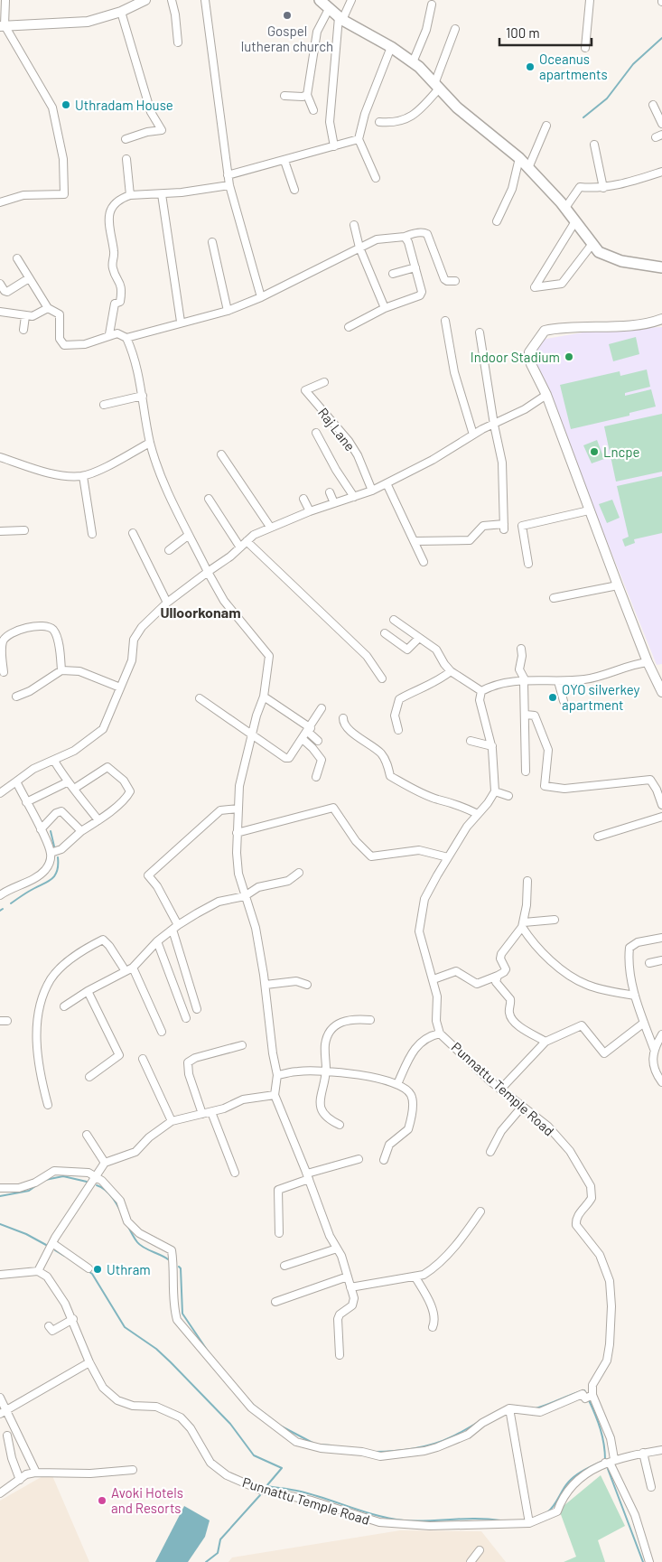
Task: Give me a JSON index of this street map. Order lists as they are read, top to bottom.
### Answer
{
  "streets": {
    "street": ["Raj Lane", "Punnattu Temple Road"]
  },
  "districts": ["Ulloorkonam"],
  "places": [
    "Gospel lutheran church",
    "Oceanus apartments",
    "Uthradam House",
    "Indoor Stadium",
    "Lncpe",
    "OYO silverkey apartment",
    "Uthram",
    "Avoki Hotels and Resorts"
  ],
  "scale_bar": "100 m"
}
